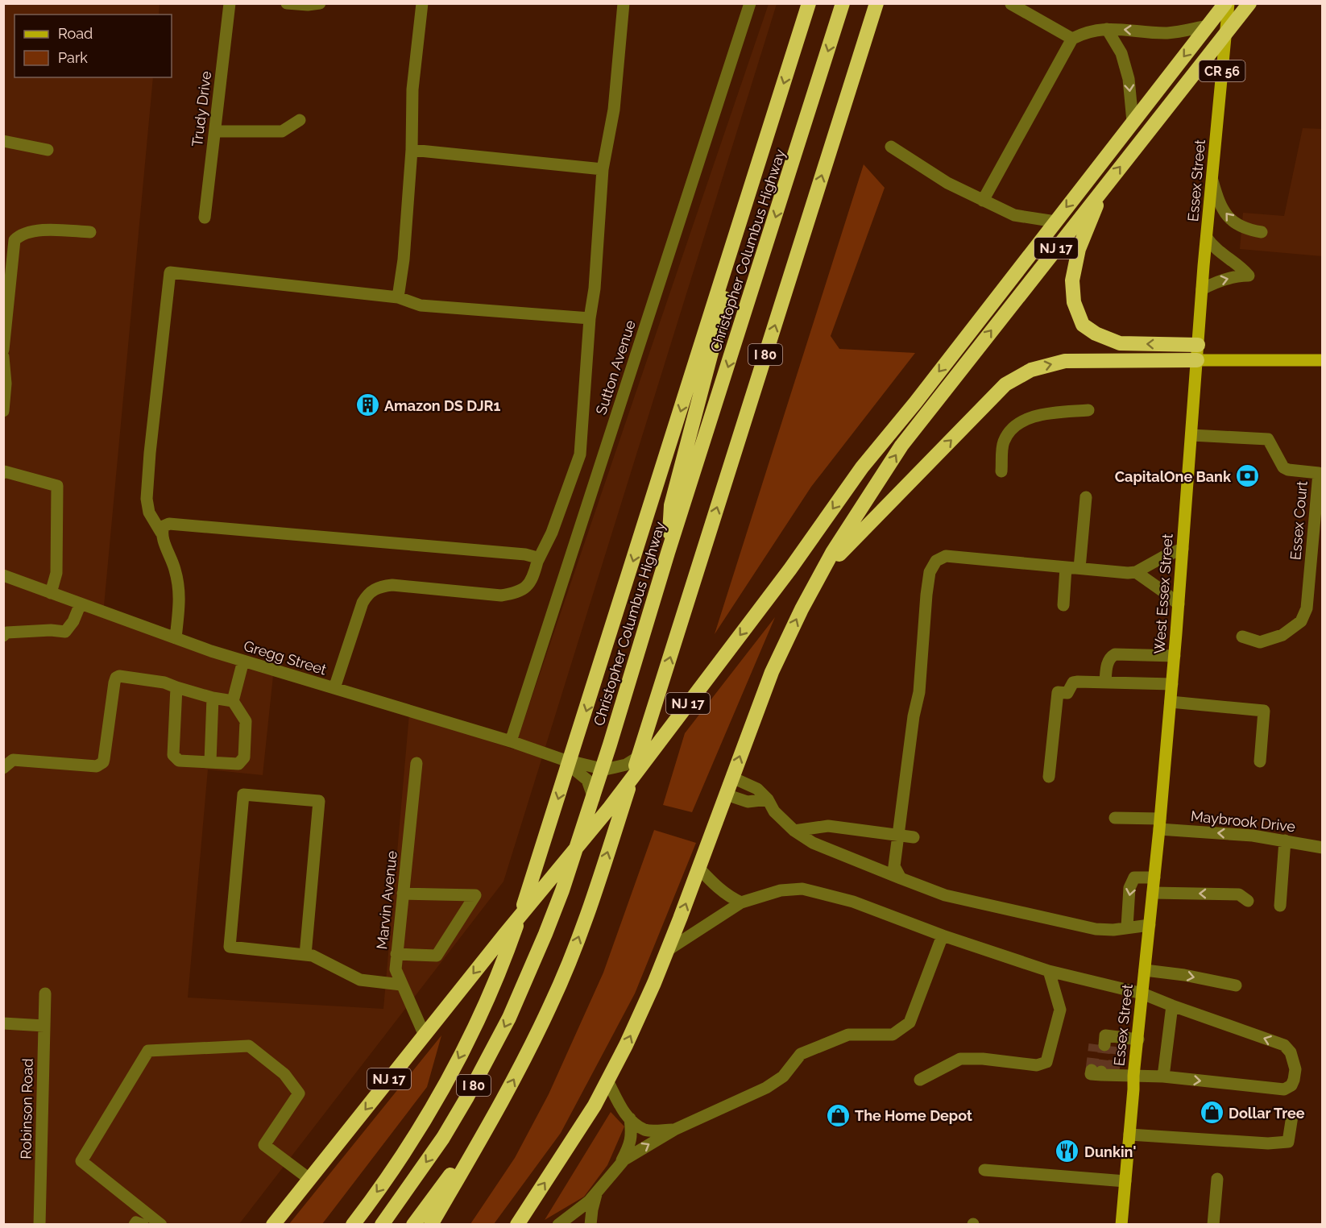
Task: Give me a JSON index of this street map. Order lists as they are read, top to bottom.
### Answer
{
  "streets": {
    "highway": ["NJ 17", "Christopher Columbus Highway", "I 80"],
    "main road": ["CR 56", "Essex Street", "West Essex Street"],
    "street": [
      "Trudy Drive",
      "Sutton Avenue",
      "Essex Court",
      "Gregg Street",
      "Maybrook Drive",
      "Marvin Avenue",
      "Robinson Road"
    ]
  },
  "crossings": [
    ["Essex Street", "NJ 17"],
    ["Essex Street", "West Essex Street"],
    ["Essex Street", "Maybrook Drive"],
    ["NJ 17", "Gregg Street"],
    ["NJ 17", "Marvin Avenue"],
    ["Sutton Avenue", "Gregg Street"],
    ["Essex Court", "West Essex Street"],
    ["West Essex Street", "Maybrook Drive"]
  ],
  "places": {
    "building": ["Amazon DS DJR1"],
    "bank": ["CapitalOne Bank"],
    "shop": ["Dollar Tree", "The Home Depot"],
    "restaurant": ["Dunkin'"]
  },
  "legend": ["Road", "Park"]
}
